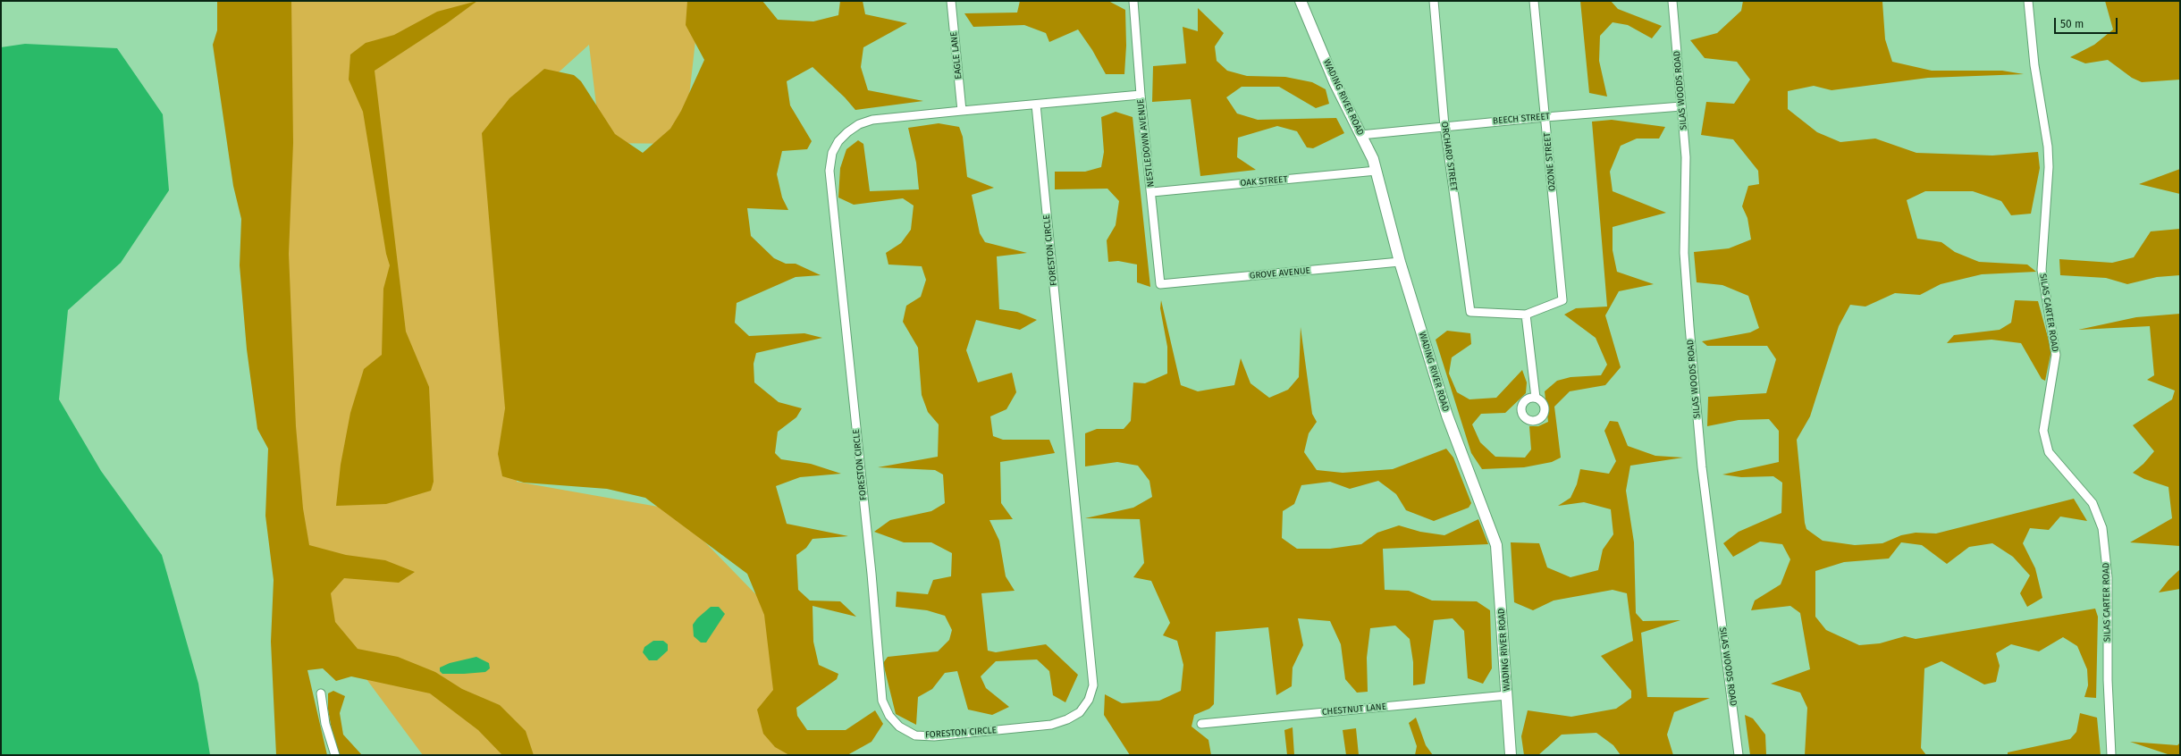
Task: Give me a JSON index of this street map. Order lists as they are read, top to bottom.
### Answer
{
  "streets": {
    "main road": ["WADING RIVER ROAD"],
    "street": [
      "EAGLE LANE",
      "SILAS WOODS ROAD",
      "BEECH STREET",
      "NESTLEDOWN AVENUE",
      "ORCHARD STREET",
      "OZONE STREET",
      "OAK STREET",
      "FORESTON CIRCLE",
      "GROVE AVENUE",
      "SILAS CARTER ROAD",
      "CHESTNUT LANE"
    ]
  },
  "crossings": [
    ["EAGLE LANE", "FORESTON CIRCLE"],
    ["SILAS WOODS ROAD", "BEECH STREET"],
    ["WADING RIVER ROAD", "BEECH STREET"],
    ["WADING RIVER ROAD", "OAK STREET"],
    ["WADING RIVER ROAD", "GROVE AVENUE"],
    ["WADING RIVER ROAD", "CHESTNUT LANE"],
    ["BEECH STREET", "ORCHARD STREET"],
    ["BEECH STREET", "OZONE STREET"],
    ["NESTLEDOWN AVENUE", "OAK STREET"],
    ["NESTLEDOWN AVENUE", "FORESTON CIRCLE"],
    ["NESTLEDOWN AVENUE", "GROVE AVENUE"],
    ["ORCHARD STREET", "OZONE STREET"]
  ],
  "scale_bar": "50 m"
}
